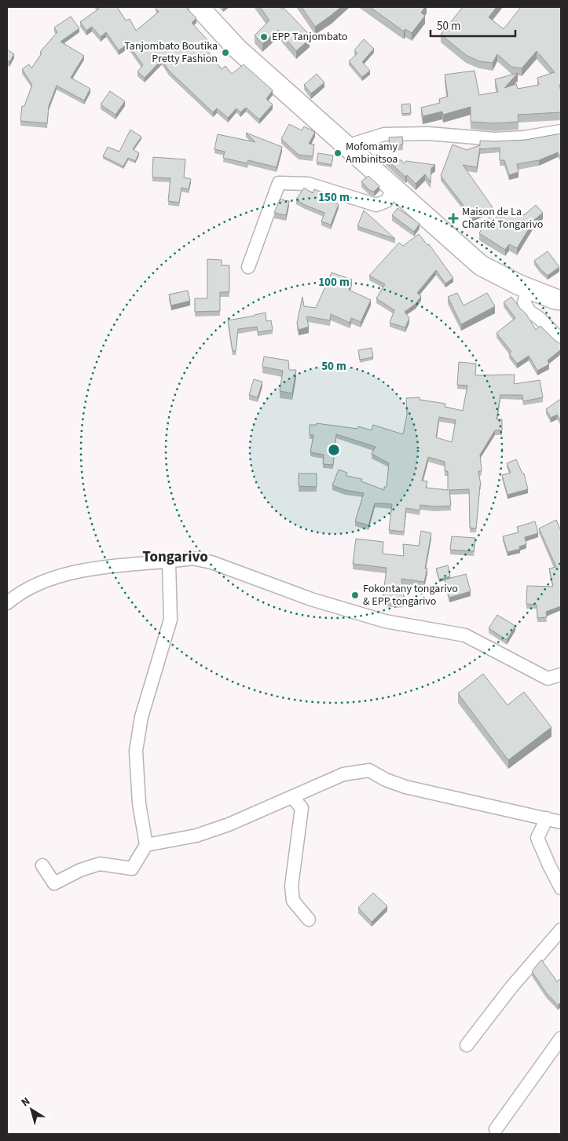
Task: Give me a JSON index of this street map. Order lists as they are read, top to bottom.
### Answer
{
  "districts": ["Tongarivo"],
  "places": {
    "other": [
      "EPP Tanjombato",
      "Tanjombato Boutika Pretty Fashion",
      "Mofomamy Ambinitsoa",
      "Fokontany tongarivo & EPP tongarivo"
    ],
    "health": ["Maison de La Charité Tongarivo"]
  },
  "scale_bar": "50 m",
  "north": "top left",
  "rings": ["150 m", "100 m", "50 m"]
}
